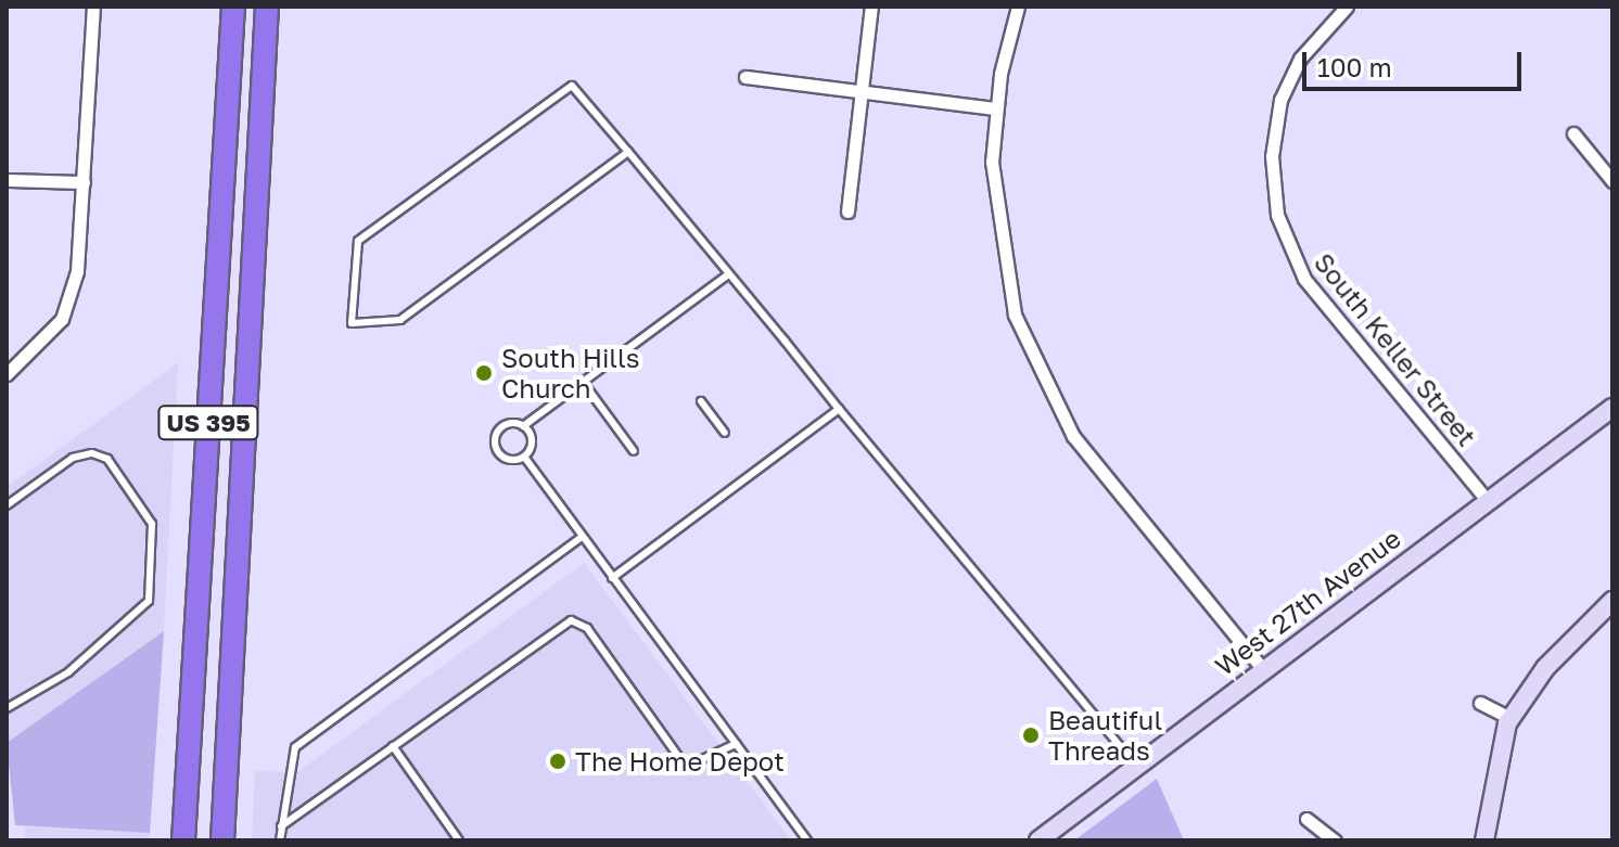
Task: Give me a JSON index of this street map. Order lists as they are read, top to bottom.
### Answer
{
  "streets": {
    "highway": ["US 395"],
    "main road": ["West 27th Avenue"],
    "street": ["South Keller Street"]
  },
  "crossings": [
    ["South Keller Street", "West 27th Avenue"]
  ],
  "places": ["South Hills Church", "Beautiful Threads", "The Home Depot"],
  "scale_bar": "100 m"
}
